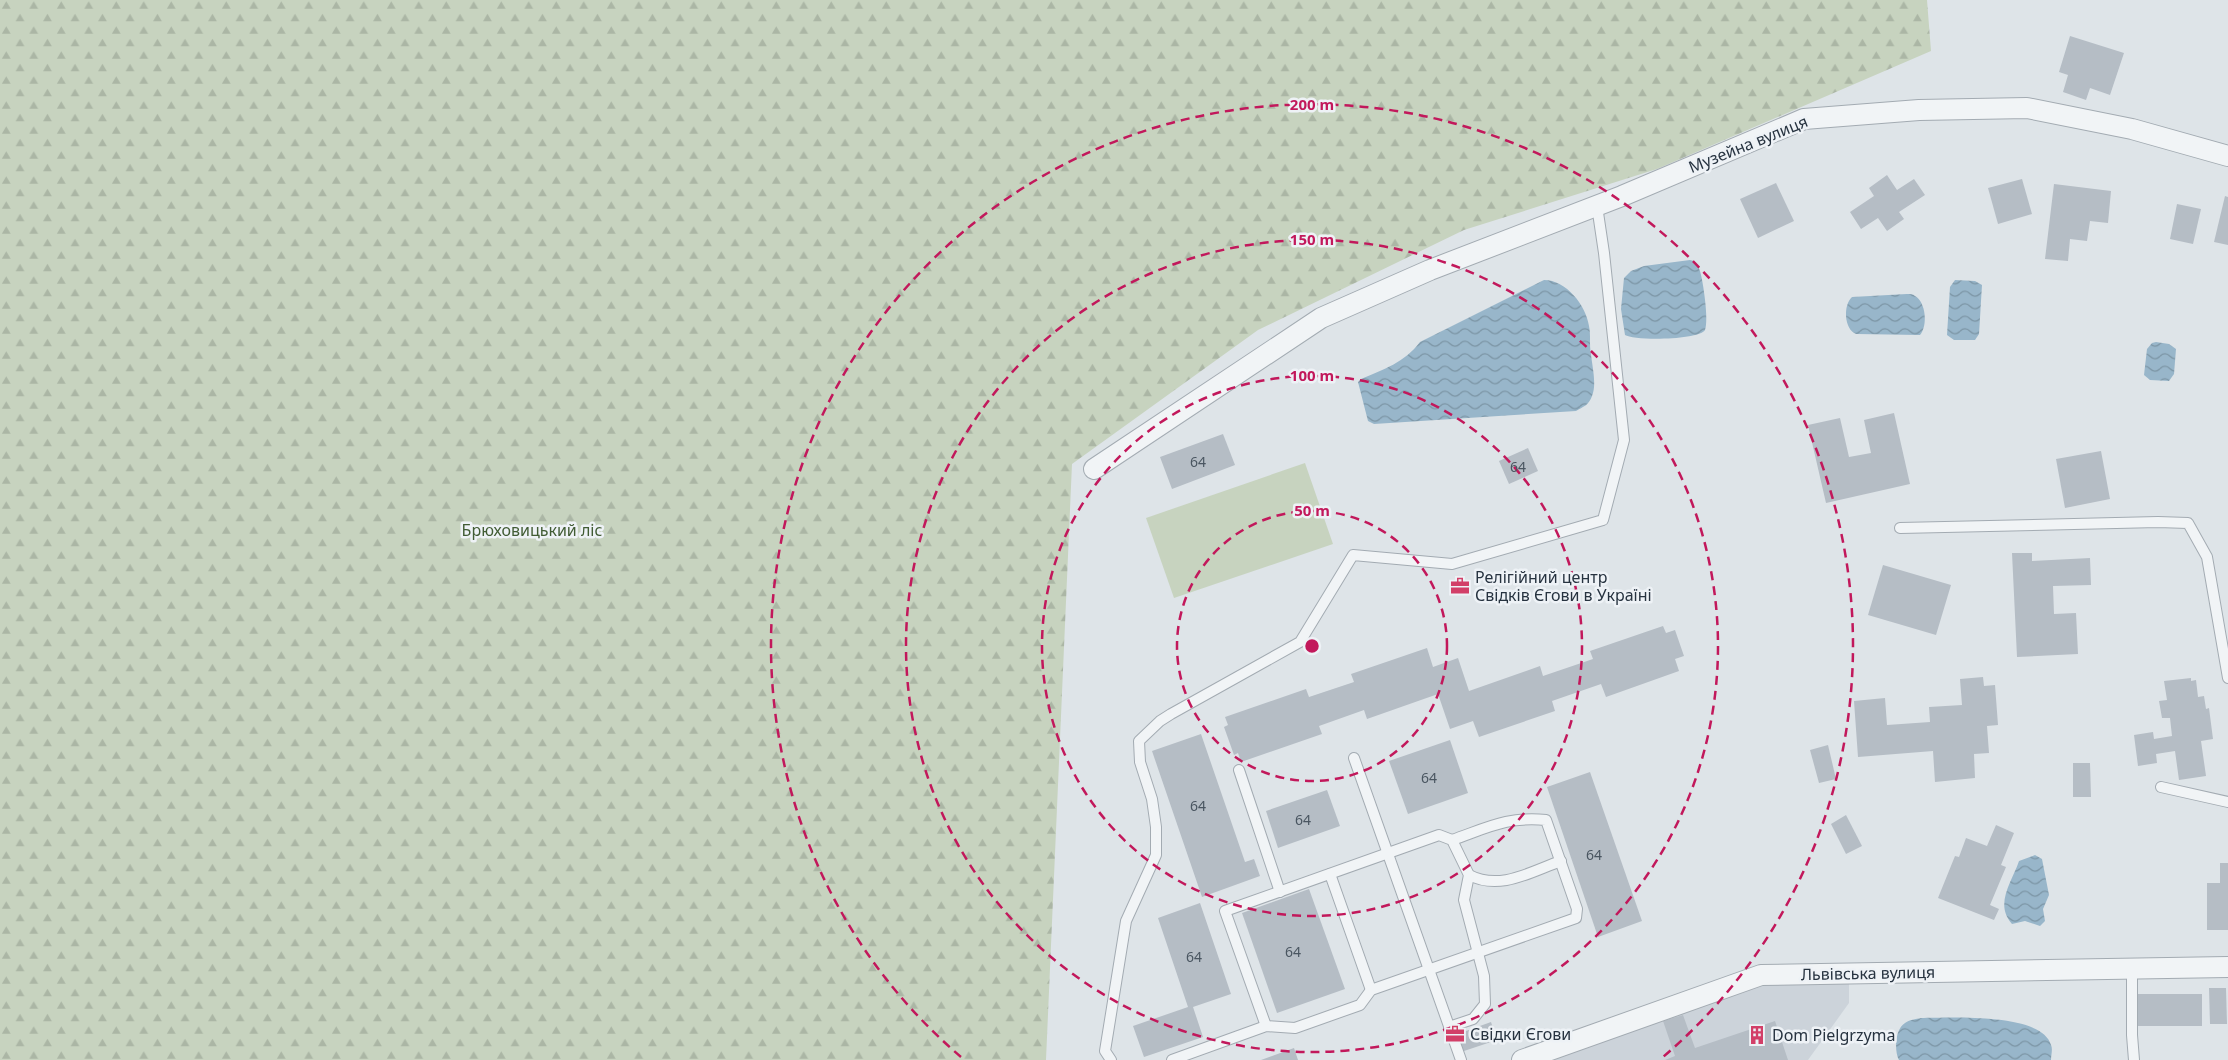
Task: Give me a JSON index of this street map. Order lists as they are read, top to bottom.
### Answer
{
  "streets": {
    "street": ["Музейна вулиця", "Львівська вулиця"]
  },
  "parks": ["Брюховицький ліс"],
  "places": {
    "office": ["Релігійний центр Свідків Єгови в Україні", "Свідки Єгови"],
    "building": ["Dom Pielgrzyma"]
  },
  "house_numbers": [
    "64",
    "64",
    "64",
    "64",
    "64",
    "64",
    "64",
    "64"
  ],
  "rings": [
    "200 m",
    "150 m",
    "100 m",
    "50 m"
  ]
}
